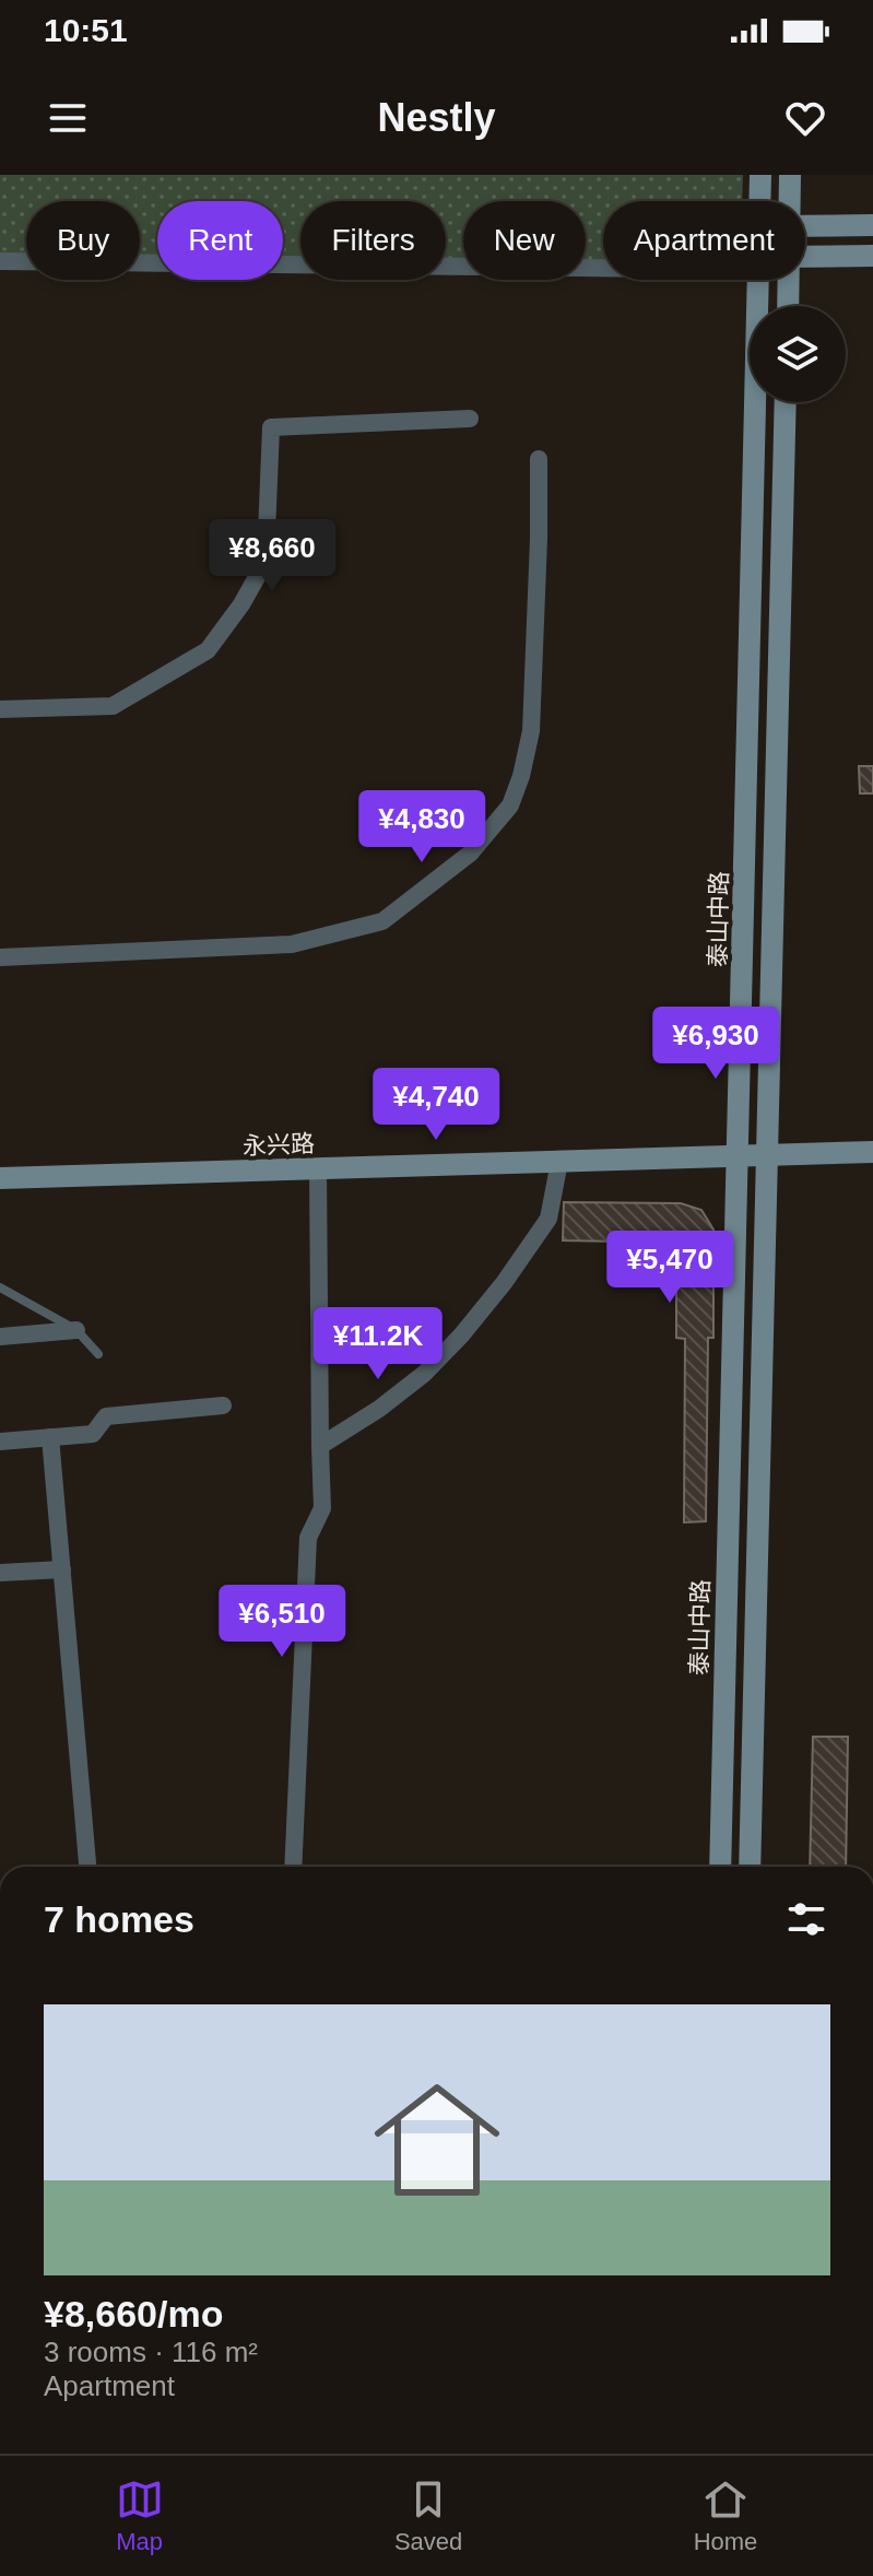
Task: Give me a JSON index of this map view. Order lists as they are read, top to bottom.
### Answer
{
  "streets": {
    "main road": ["泰山中路", "永兴路"]
  },
  "crossings": [
    ["泰山中路", "永兴路"]
  ],
  "page": {
    "status": "10:51",
    "header": "Nestly",
    "chip": [
      "Buy",
      "Rent",
      "Filters",
      "New",
      "Apartment"
    ],
    "price": [
      "¥8,660",
      "¥4,830",
      "¥6,930",
      "¥4,740",
      "¥5,470",
      "¥11.2K",
      "¥6,510"
    ],
    "heading": "7 homes",
    "list": [
      {
        "name": "¥8,660/mo",
        "note": "3 rooms · 116 m² · Apartment"
      }
    ],
    "tabs": ["Map", "Saved", "Home"]
  }
}
